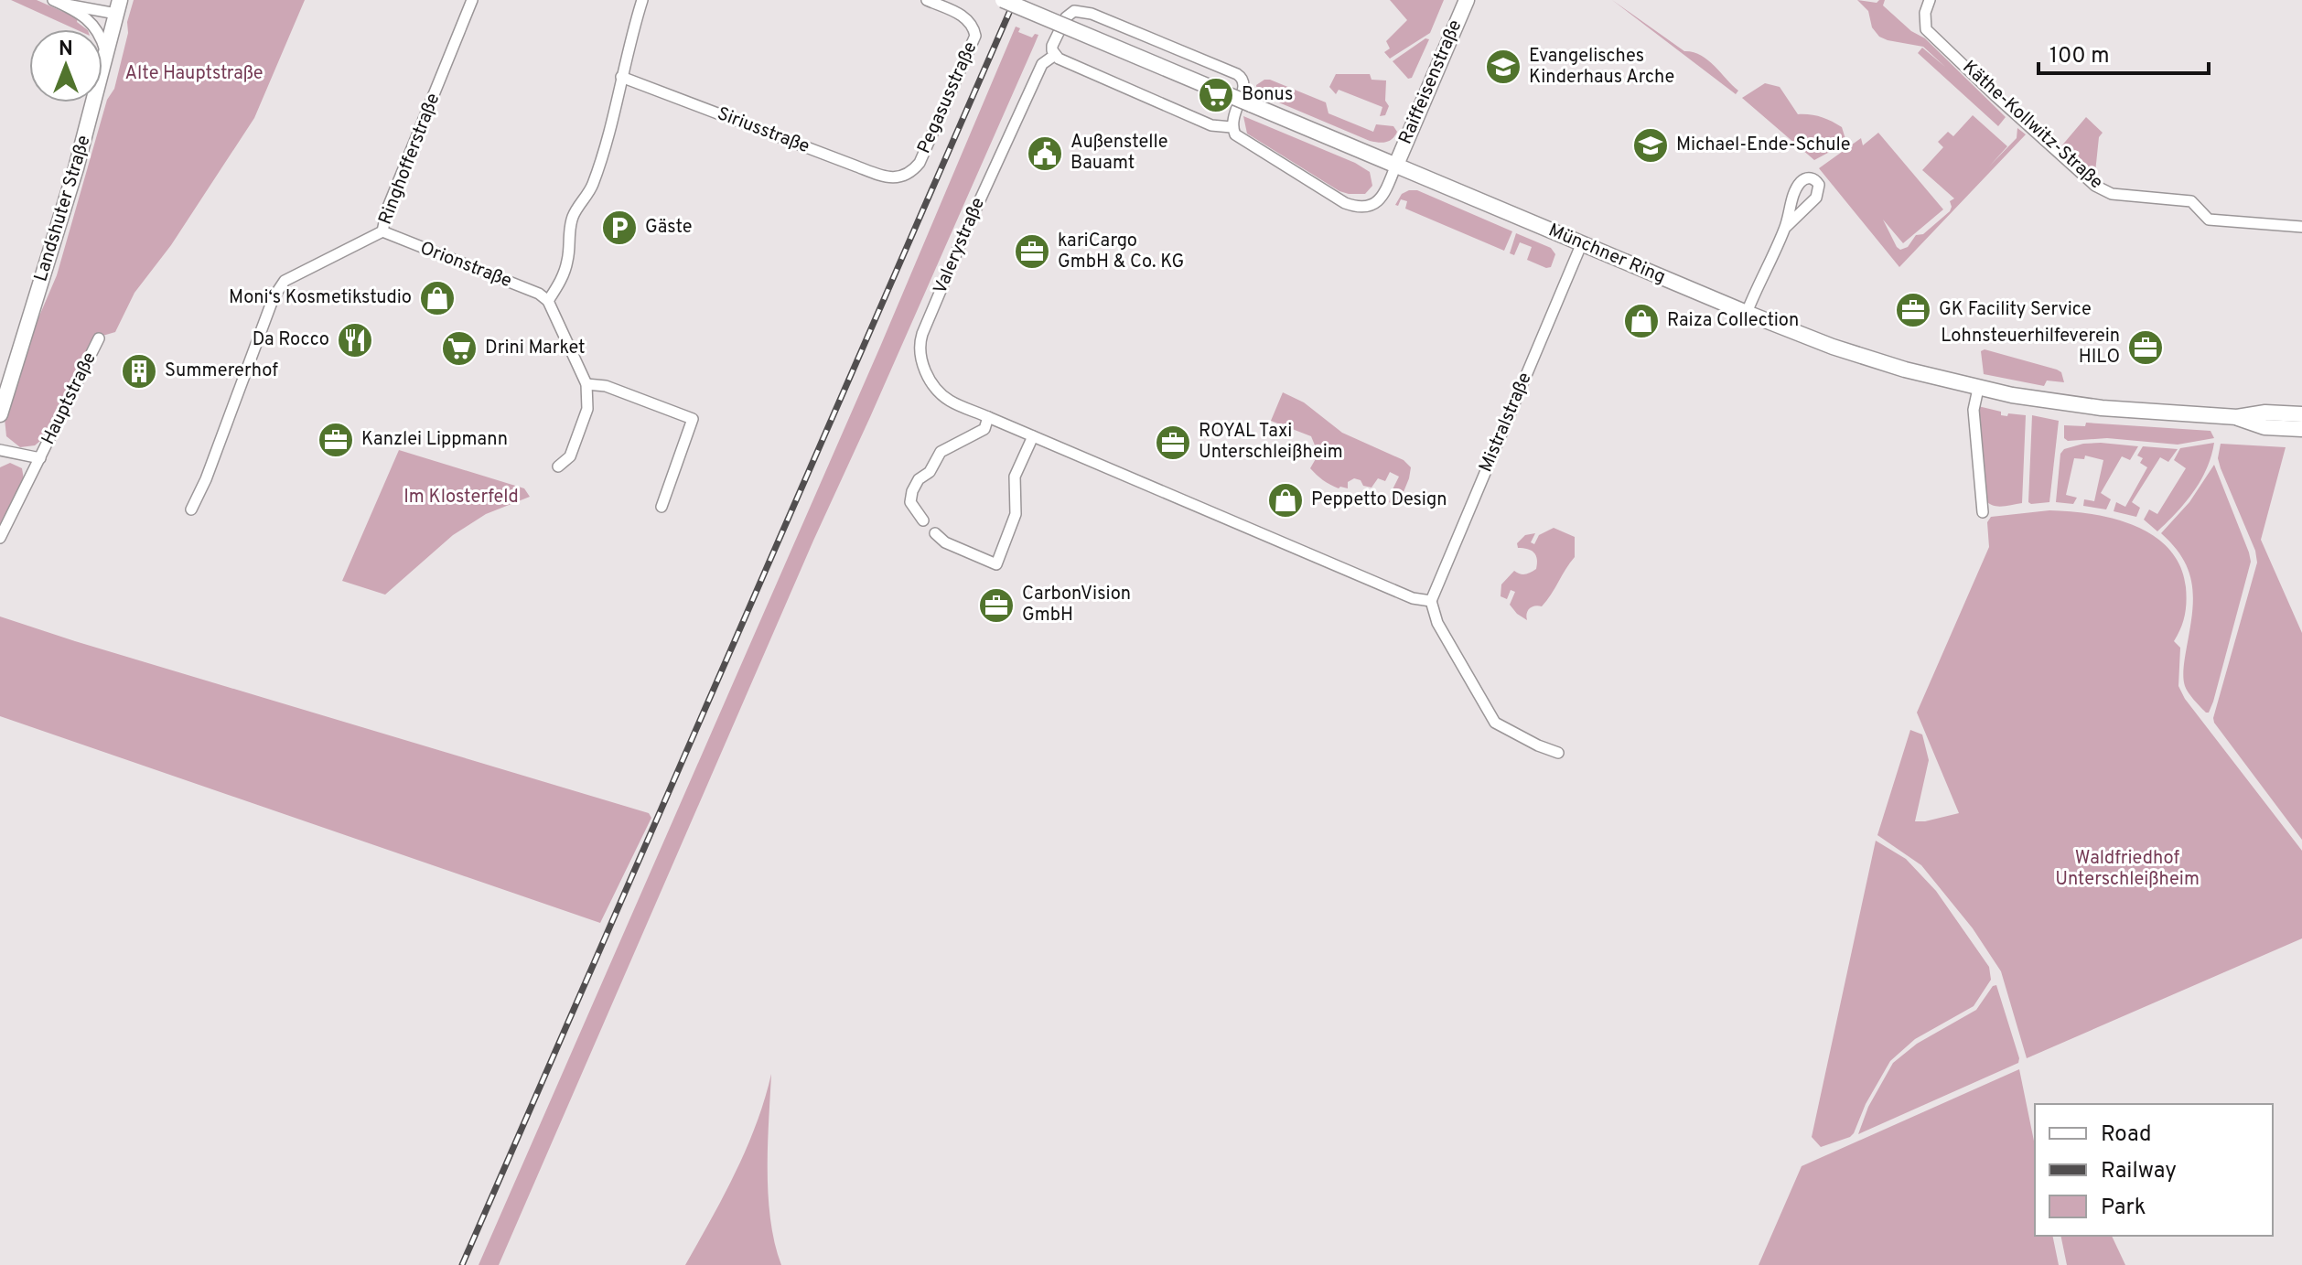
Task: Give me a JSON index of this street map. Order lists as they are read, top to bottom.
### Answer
{
  "streets": {
    "main road": ["Raiffeisenstraße", "Landshuter Straße", "Münchner Ring"],
    "street": [
      "Pegasusstraße",
      "Käthe-Kollwitz-Straße",
      "Siriusstraße",
      "Ringhofferstraße",
      "Valerystraße",
      "Orionstraße",
      "Hauptstraße",
      "Mistralstraße"
    ]
  },
  "crossings": [
    ["Raiffeisenstraße", "Münchner Ring"],
    ["Pegasusstraße", "Siriusstraße"],
    ["Ringhofferstraße", "Orionstraße"],
    ["Valerystraße", "Mistralstraße"],
    ["Münchner Ring", "Mistralstraße"]
  ],
  "parks": ["Alte Hauptstraße", "Im Klosterfeld", "Waldfriedhof Unterschleißheim"],
  "places": {
    "school or university": ["Evangelisches Kinderhaus Arche", "Michael-Ende-Schule"],
    "supermarket": ["Bonus", "Drini Market"],
    "public building": ["Außenstelle Bauamt"],
    "parking": ["Gäste"],
    "office": [
      "kariCargo GmbH & Co. KG",
      "GK Facility Service",
      "Lohnsteuerhilfeverein HILO",
      "Kanzlei Lippmann",
      "ROYAL Taxi Unterschleißheim",
      "CarbonVision GmbH"
    ],
    "shop": ["Moni‘s Kosmetikstudio", "Raiza Collection", "Peppetto Design"],
    "restaurant": ["Da Rocco"],
    "building": ["Summererhof"]
  },
  "legend": ["Road", "Railway", "Park"],
  "scale_bar": "100 m",
  "north": "top"
}
